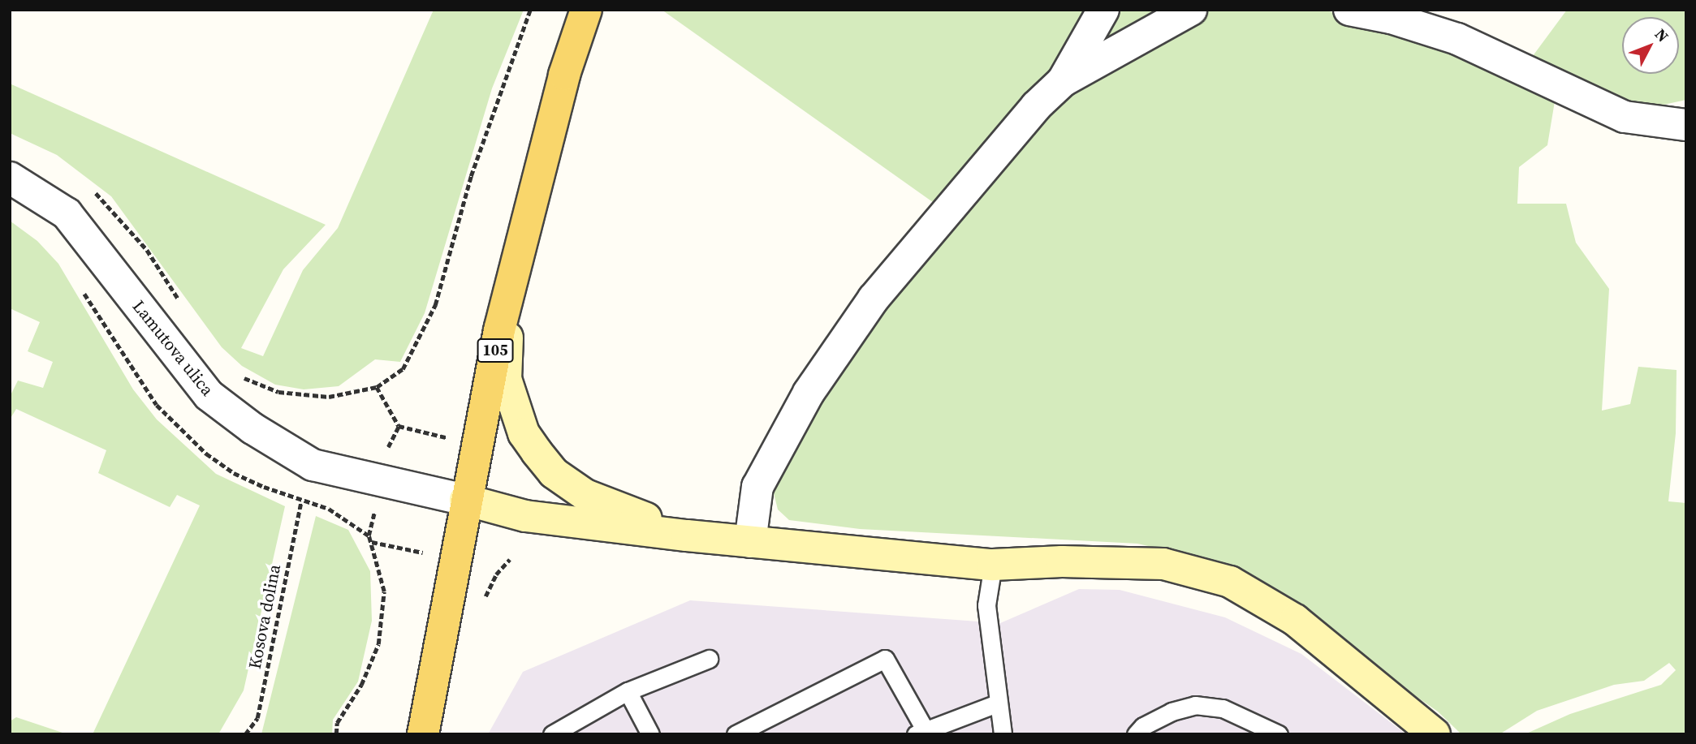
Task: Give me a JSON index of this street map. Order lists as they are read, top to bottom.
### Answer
{
  "streets": {
    "main road": ["105"],
    "street": ["Lamutova ulica"],
    "path": ["Kosova dolina"]
  },
  "crossings": [
    ["Lamutova ulica", "105"]
  ],
  "north": "top right"
}
